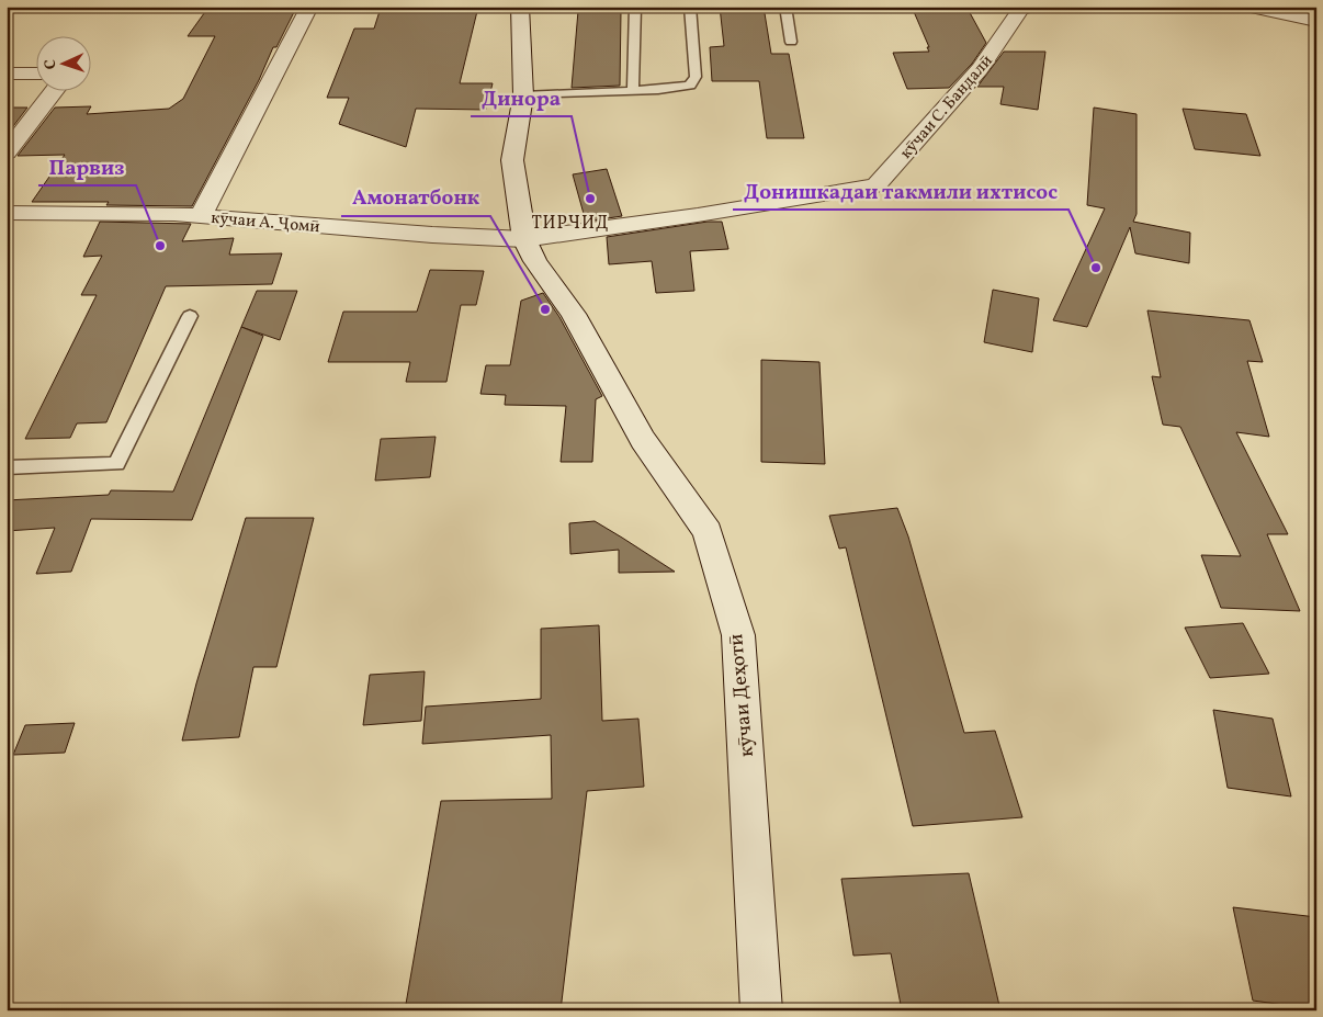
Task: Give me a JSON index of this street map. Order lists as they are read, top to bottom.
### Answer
{
  "streets": {
    "street": ["кӯчаи С. Бандалӣ", "кӯчаи А. Ҷомӣ", "кӯчаи Деҳотӣ"]
  },
  "crossings": [
    ["кӯчаи С. Бандалӣ", "кӯчаи А. Ҷомӣ"],
    ["кӯчаи С. Бандалӣ", "кӯчаи Деҳотӣ"],
    ["кӯчаи А. Ҷомӣ", "кӯчаи Деҳотӣ"]
  ],
  "districts": ["ТИРЧИД"],
  "places": [
    "Динора",
    "Парвиз",
    "Донишкадаи такмили ихтисос",
    "Амонатбонк"
  ],
  "north": "left"
}
